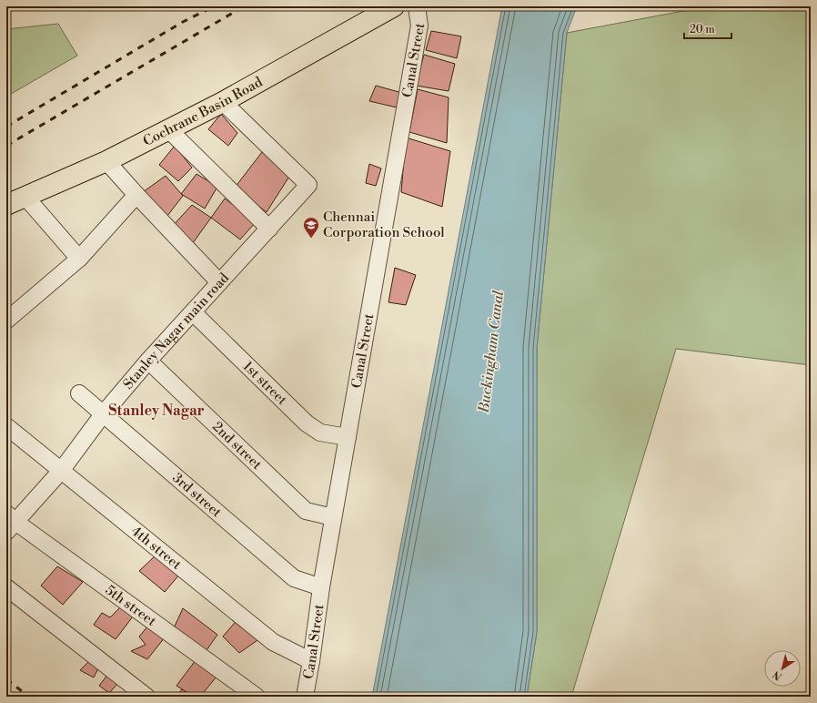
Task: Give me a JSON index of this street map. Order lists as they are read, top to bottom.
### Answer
{
  "streets": {
    "main road": ["Cochrane Basin Road"],
    "street": [
      "Canal Street",
      "Stanley Nagar main road",
      "1st street",
      "2nd street",
      "3rd street",
      "4th street",
      "5th street"
    ]
  },
  "crossings": [
    ["Canal Street", "1st street"],
    ["Canal Street", "2nd street"],
    ["Canal Street", "3rd street"],
    ["Canal Street", "4th street"],
    ["Cochrane Basin Road", "Stanley Nagar main road"],
    ["Stanley Nagar main road", "1st street"],
    ["Stanley Nagar main road", "2nd street"],
    ["Stanley Nagar main road", "3rd street"],
    ["Stanley Nagar main road", "4th street"],
    ["Stanley Nagar main road", "5th street"]
  ],
  "districts": ["Stanley Nagar"],
  "water": ["Buckingham Canal"],
  "places": {
    "school or university": ["Chennai Corporation School"]
  },
  "scale_bar": "20 m",
  "north": "bottom left"
}
